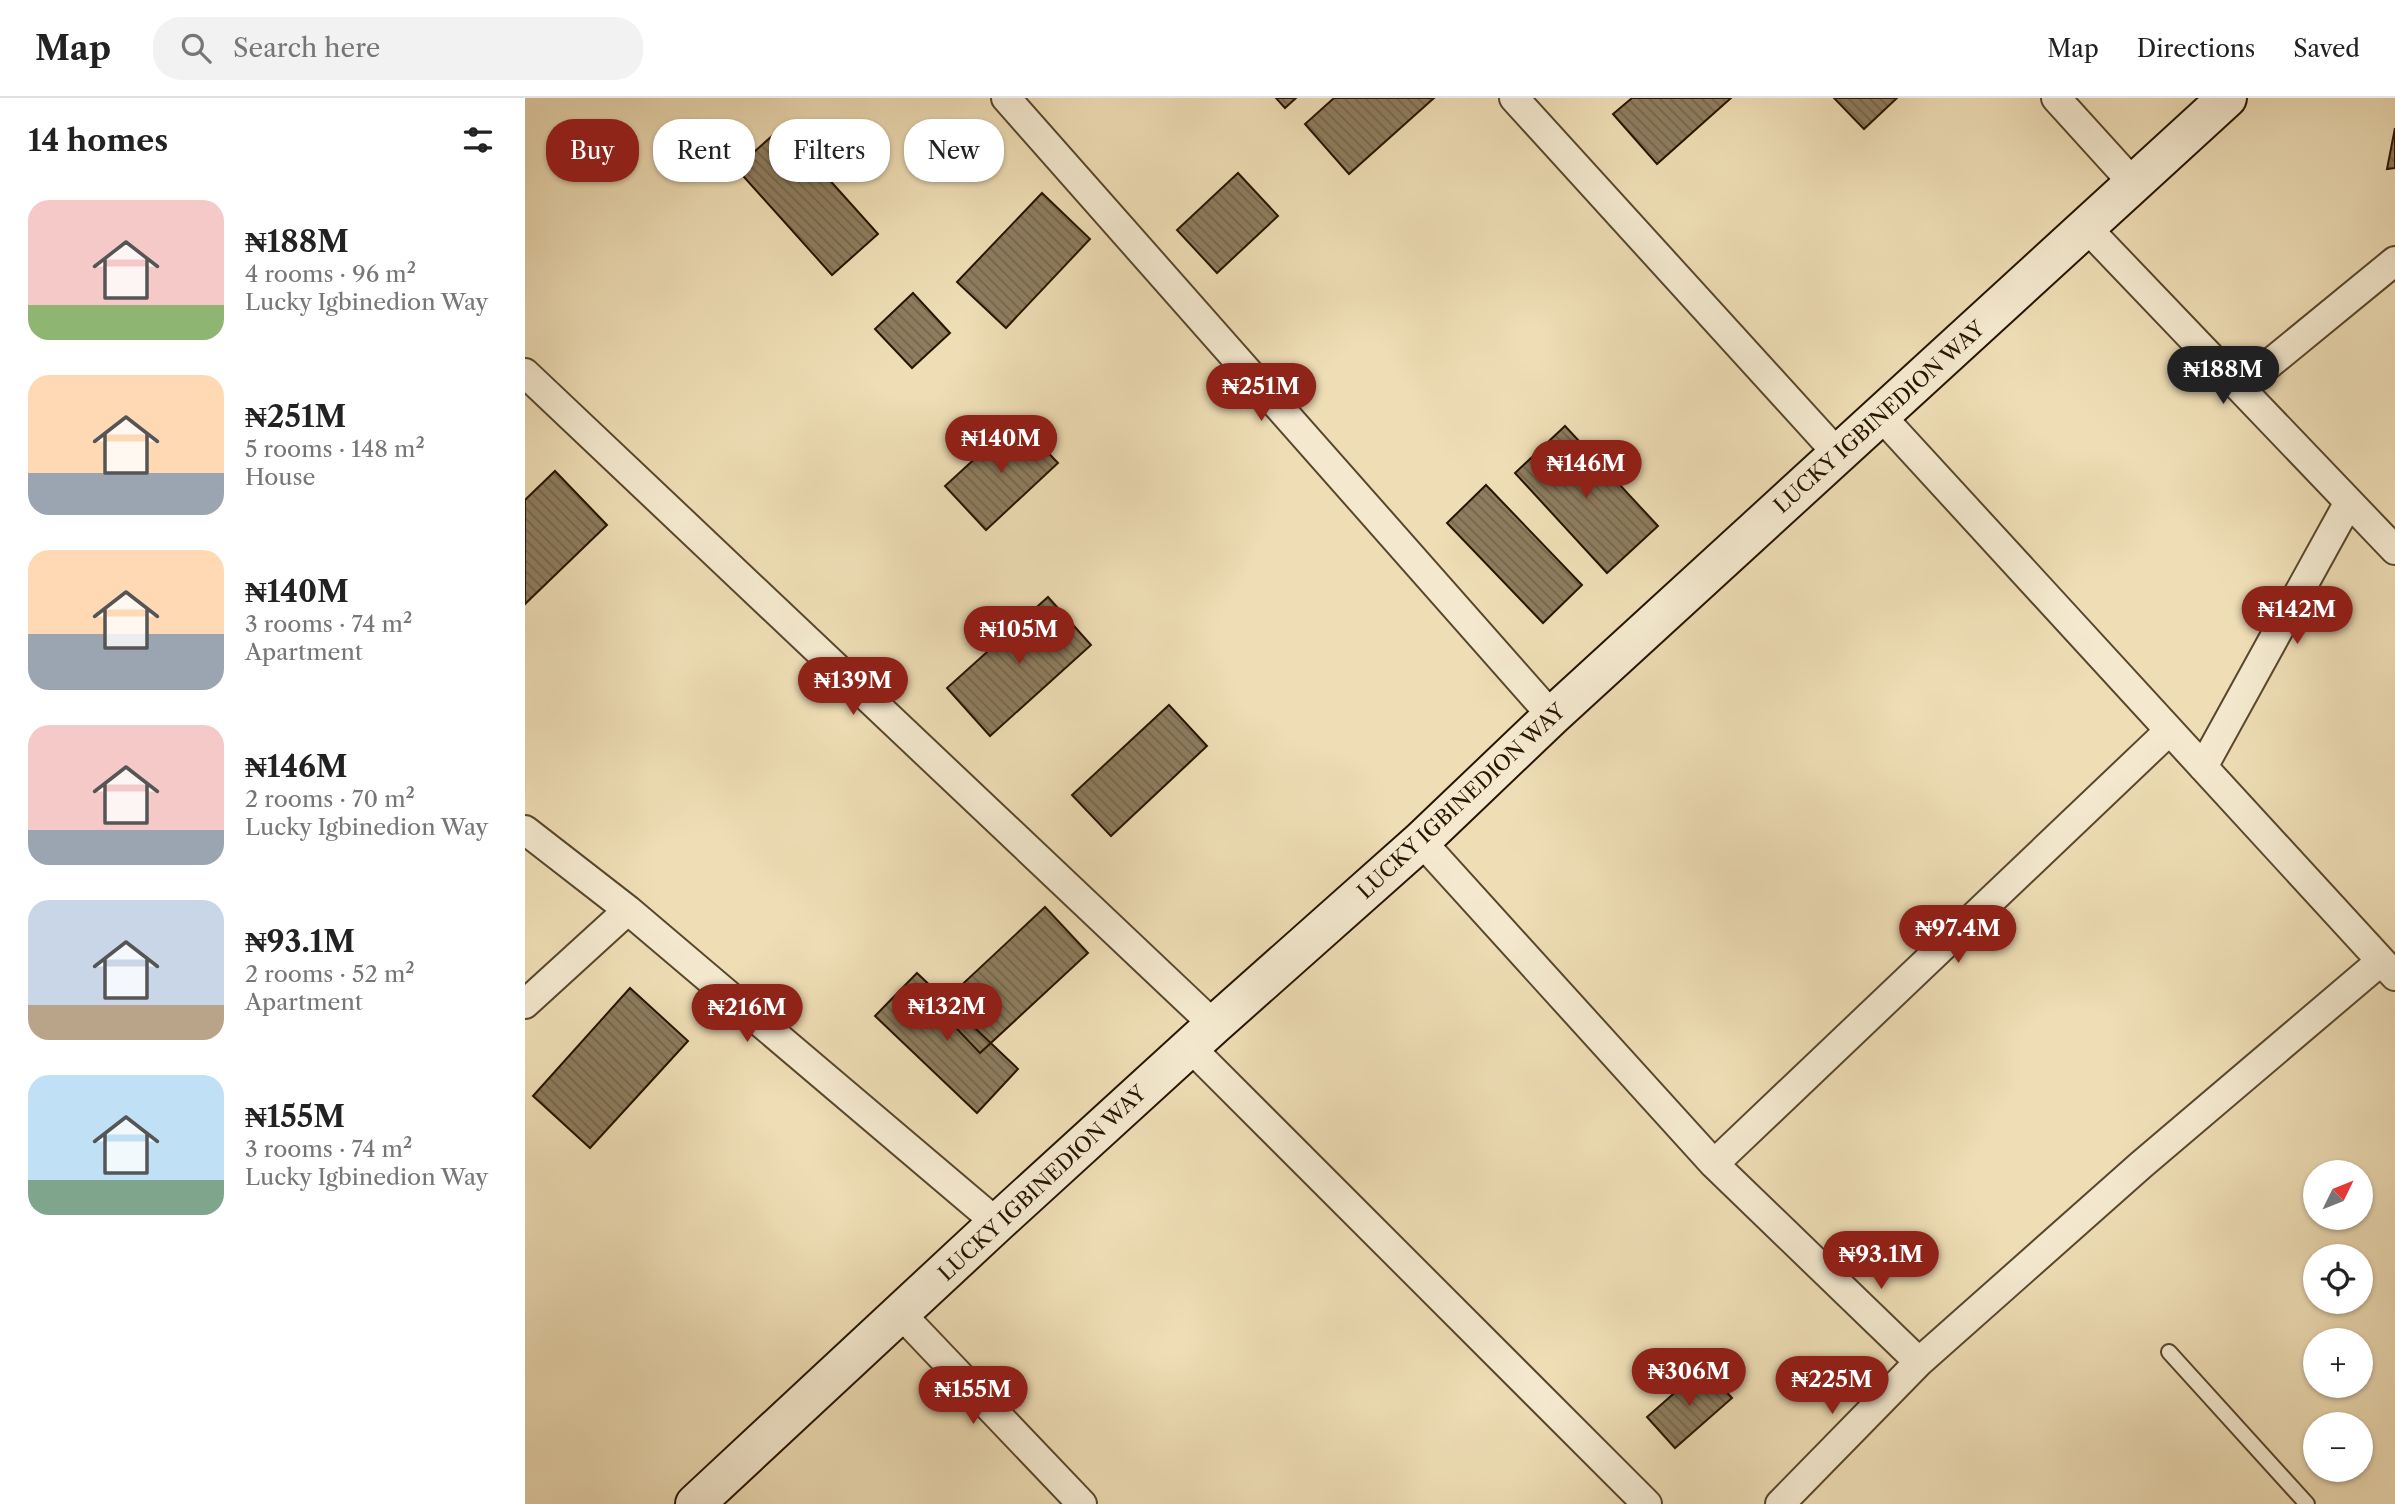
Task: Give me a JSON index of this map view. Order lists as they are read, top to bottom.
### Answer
{
  "streets": {
    "street": ["LUCKY IGBINEDION WAY"]
  },
  "north": "top right",
  "page": {
    "header": "Map",
    "search": "Search here",
    "nav": ["Map", "Directions", "Saved"],
    "heading": "14 homes",
    "chip": [
      "Buy",
      "Rent",
      "Filters",
      "New"
    ],
    "list": [
      {
        "name": "₦188M",
        "note": "4 rooms · 96 m² · Lucky Igbinedion Way"
      },
      {
        "name": "₦251M",
        "note": "5 rooms · 148 m² · House"
      },
      {
        "name": "₦140M",
        "note": "3 rooms · 74 m² · Apartment"
      },
      {
        "name": "₦146M",
        "note": "2 rooms · 70 m² · Lucky Igbinedion Way"
      },
      {
        "name": "₦93.1M",
        "note": "2 rooms · 52 m² · Apartment"
      },
      {
        "name": "₦155M",
        "note": "3 rooms · 74 m² · Lucky Igbinedion Way"
      }
    ],
    "price": [
      "₦188M",
      "₦251M",
      "₦140M",
      "₦146M",
      "₦142M",
      "₦105M",
      "₦139M",
      "₦97.4M",
      "₦132M",
      "₦216M",
      "₦93.1M",
      "₦306M",
      "₦225M",
      "₦155M"
    ],
    "map_buttons": ["+", "−"]
  }
}
